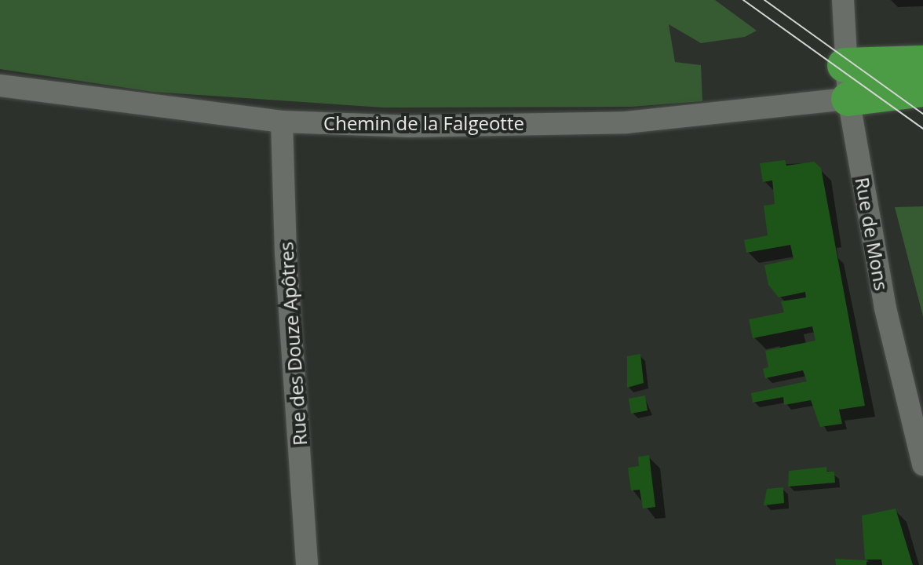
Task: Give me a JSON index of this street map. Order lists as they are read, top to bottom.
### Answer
{
  "streets": {
    "street": ["Chemin de la Falgeotte", "Rue de Mons", "Rue des Douze Apôtres"]
  },
  "crossings": [
    ["Chemin de la Falgeotte", "Rue de Mons"],
    ["Chemin de la Falgeotte", "Rue des Douze Apôtres"]
  ]
}
